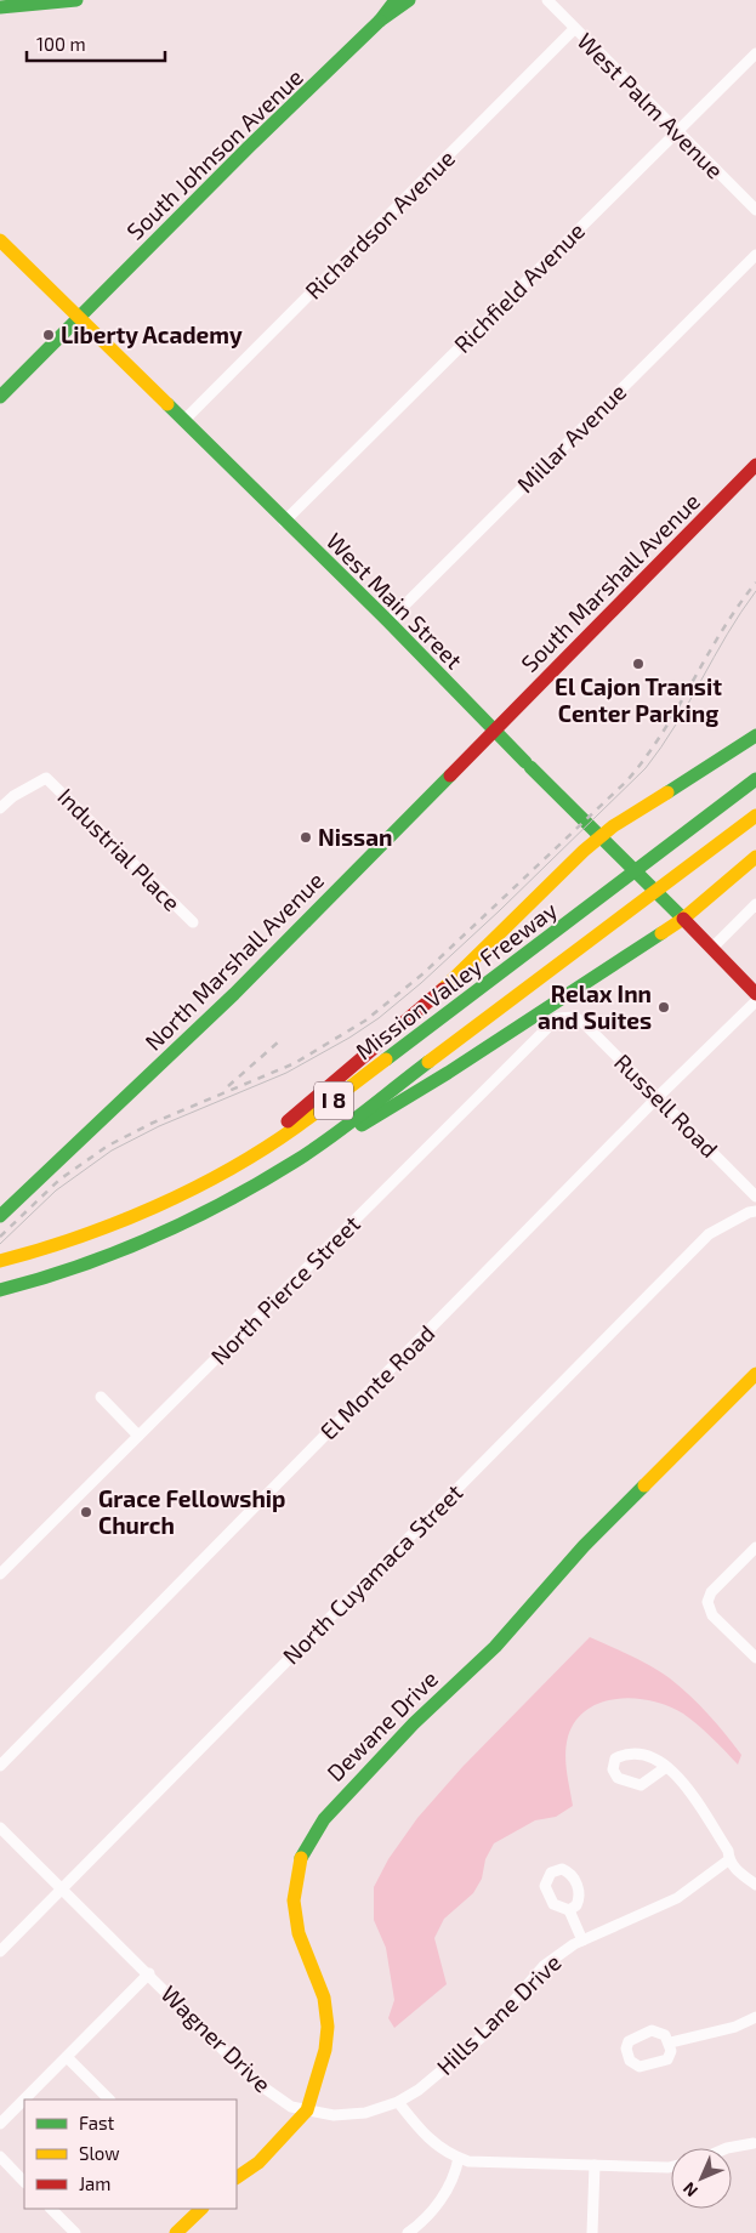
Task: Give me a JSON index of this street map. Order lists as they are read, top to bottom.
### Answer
{
  "streets": {
    "main road": [
      "South Johnson Avenue",
      "South Marshall Avenue",
      "West Main Street",
      "North Marshall Avenue",
      "Mission Valley Freeway",
      "I 8",
      "Dewane Drive"
    ],
    "street": [
      "West Palm Avenue",
      "Richardson Avenue",
      "Richfield Avenue",
      "Millar Avenue",
      "Industrial Place",
      "Russell Road",
      "North Pierce Street",
      "El Monte Road",
      "North Cuyamaca Street",
      "Hills Lane Drive",
      "Wagner Drive"
    ]
  },
  "crossings": [
    ["West Palm Avenue", "Richardson Avenue"],
    ["West Palm Avenue", "Richfield Avenue"],
    ["South Johnson Avenue", "West Main Street"],
    ["Richardson Avenue", "West Main Street"],
    ["Richfield Avenue", "West Main Street"],
    ["Millar Avenue", "West Main Street"],
    ["South Marshall Avenue", "West Main Street"],
    ["South Marshall Avenue", "North Marshall Avenue"],
    ["West Main Street", "North Marshall Avenue"],
    ["Russell Road", "North Pierce Street"],
    ["Russell Road", "El Monte Road"],
    ["North Cuyamaca Street", "Wagner Drive"],
    ["Dewane Drive", "Wagner Drive"],
    ["Hills Lane Drive", "Wagner Drive"]
  ],
  "places": [
    "Liberty Academy",
    "El Cajon Transit Center Parking",
    "Nissan",
    "Relax Inn and Suites",
    "Grace Fellowship Church"
  ],
  "legend": ["Fast", "Slow", "Jam"],
  "scale_bar": "100 m",
  "north": "bottom left"
}
